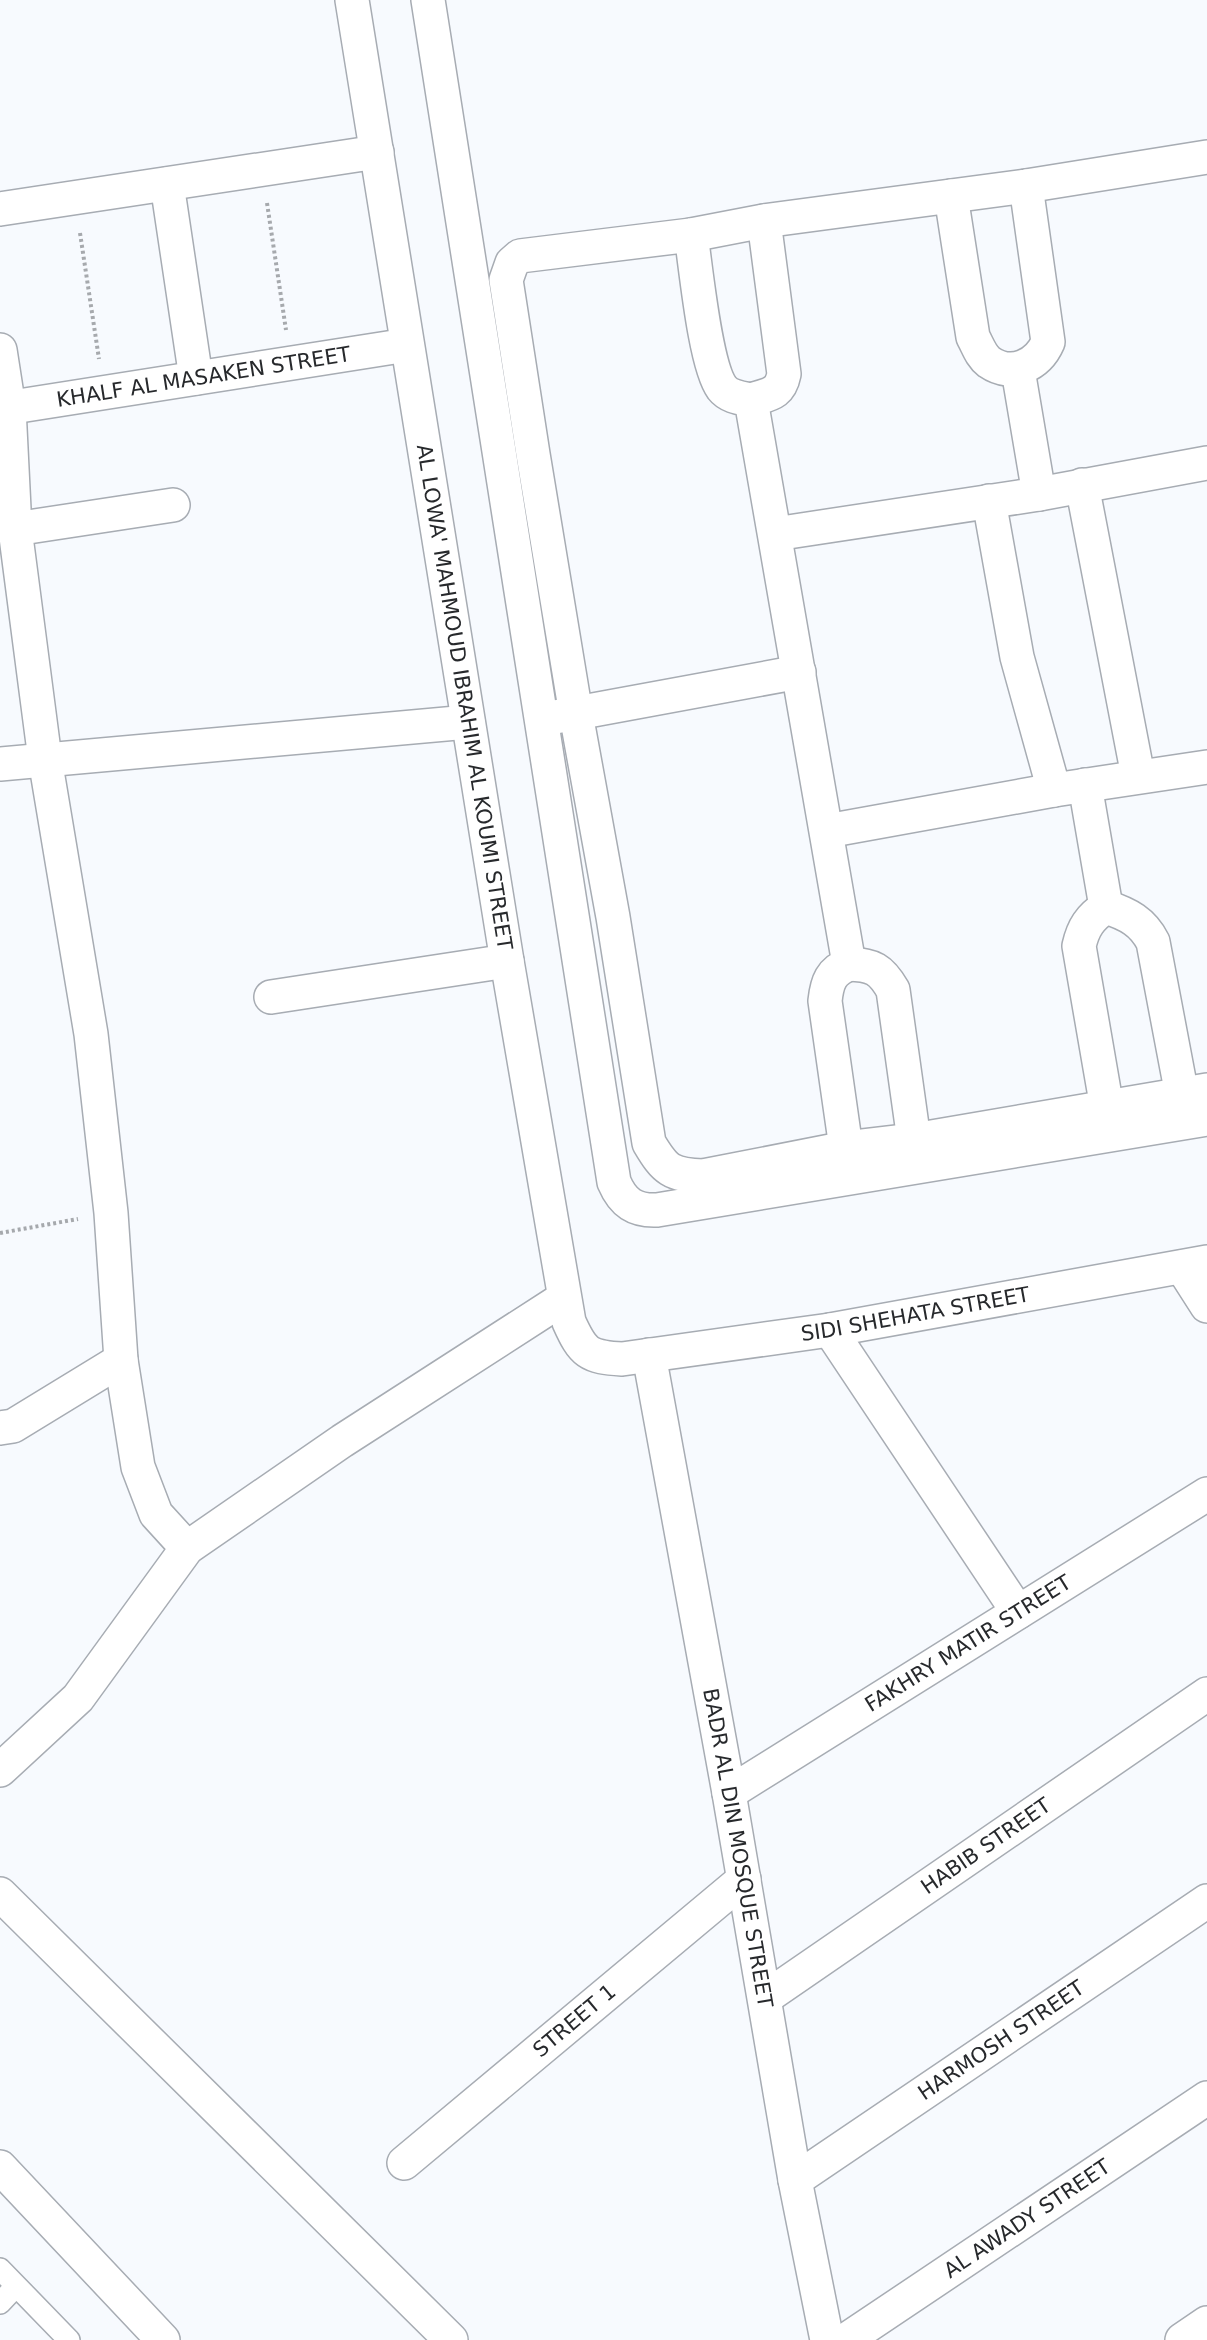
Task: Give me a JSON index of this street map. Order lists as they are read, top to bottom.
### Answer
{
  "streets": {
    "street": [
      "KHALF AL MASAKEN STREET",
      "AL LOWA' MAHMOUD IBRAHIM AL KOUMI STREET",
      "SIDI SHEHATA STREET",
      "FAKHRY MATIR STREET",
      "HABIB STREET",
      "BADR AL DIN MOSQUE STREET",
      "STREET 1",
      "HARMOSH STREET",
      "AL AWADY STREET"
    ]
  },
  "crossings": [
    ["KHALF AL MASAKEN STREET", "AL LOWA' MAHMOUD IBRAHIM AL KOUMI STREET"],
    ["AL LOWA' MAHMOUD IBRAHIM AL KOUMI STREET", "SIDI SHEHATA STREET"],
    ["AL LOWA' MAHMOUD IBRAHIM AL KOUMI STREET", "BADR AL DIN MOSQUE STREET"],
    ["SIDI SHEHATA STREET", "BADR AL DIN MOSQUE STREET"],
    ["FAKHRY MATIR STREET", "BADR AL DIN MOSQUE STREET"],
    ["HABIB STREET", "BADR AL DIN MOSQUE STREET"],
    ["BADR AL DIN MOSQUE STREET", "STREET 1"],
    ["BADR AL DIN MOSQUE STREET", "HARMOSH STREET"],
    ["BADR AL DIN MOSQUE STREET", "AL AWADY STREET"]
  ]
}
